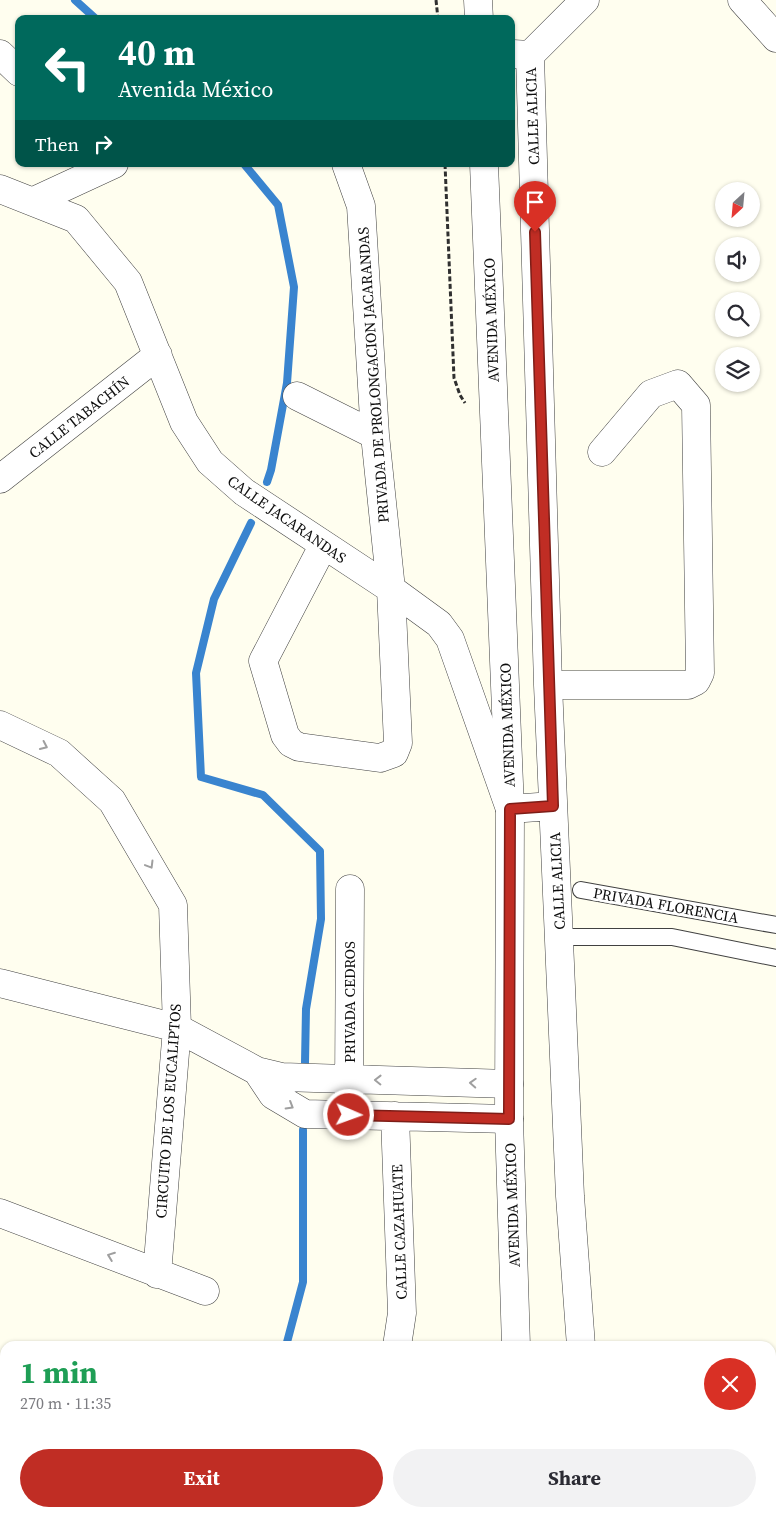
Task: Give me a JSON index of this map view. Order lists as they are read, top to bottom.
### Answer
{
  "streets": {
    "street": [
      "CALLE ALICIA",
      "AVENIDA MÉXICO",
      "PRIVADA DE PROLONGACION JACARANDAS",
      "CALLE TABACHÍN",
      "CALLE JACARANDAS",
      "PRIVADA CEDROS",
      "CIRCUITO DE LOS EUCALIPTOS",
      "CALLE CAZAHUATE"
    ],
    "lane": ["PRIVADA FLORENCIA"]
  },
  "crossings": [
    ["CALLE ALICIA", "PRIVADA FLORENCIA"],
    ["AVENIDA MÉXICO", "CALLE JACARANDAS"],
    ["PRIVADA DE PROLONGACION JACARANDAS", "CALLE JACARANDAS"],
    ["CALLE TABACHÍN", "CALLE JACARANDAS"]
  ],
  "one_way": ["CIRCUITO DE LOS EUCALIPTOS"],
  "north": "bottom left",
  "page": {
    "turn": ["40 m", "Avenida México"],
    "then": "Then",
    "heading": ["1 min", "270 m · 11:35"],
    "buttons": ["Exit", "Share"]
  }
}
